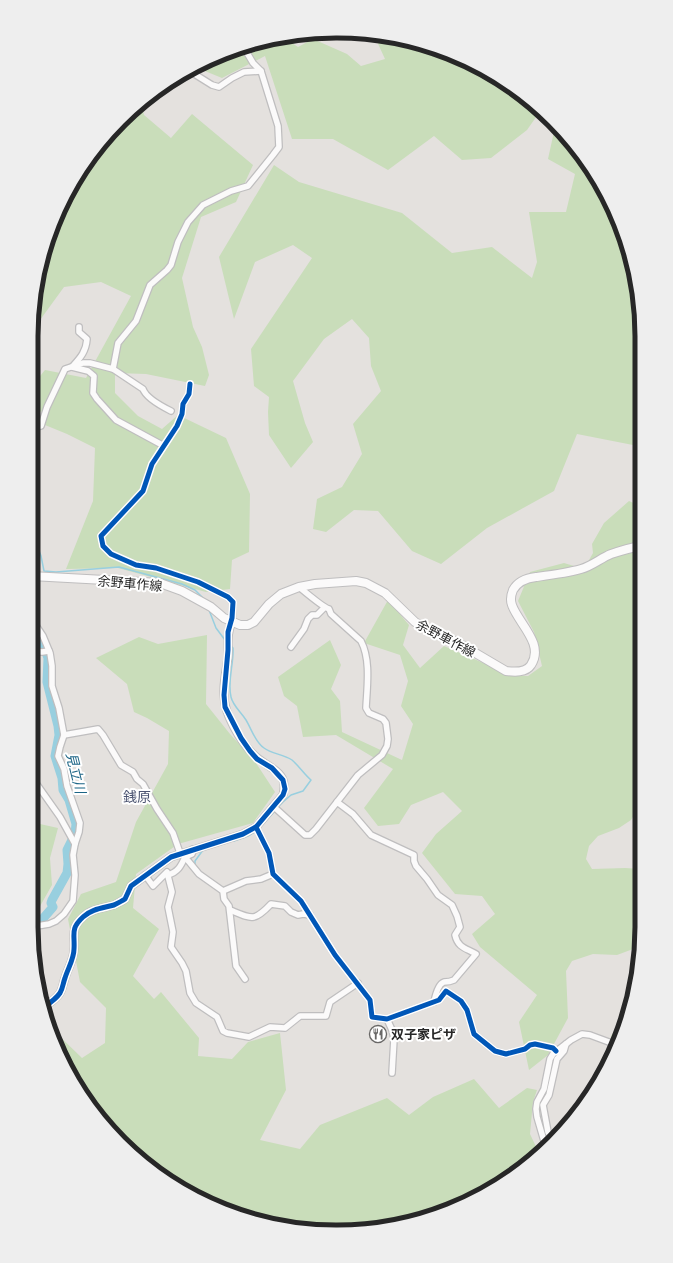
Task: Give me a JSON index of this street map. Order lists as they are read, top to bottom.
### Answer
{
  "streets": {
    "main road": ["余野車作線"]
  },
  "districts": ["銭原"],
  "water": ["見立川"],
  "places": {
    "restaurant": ["双子家ピザ"]
  }
}
